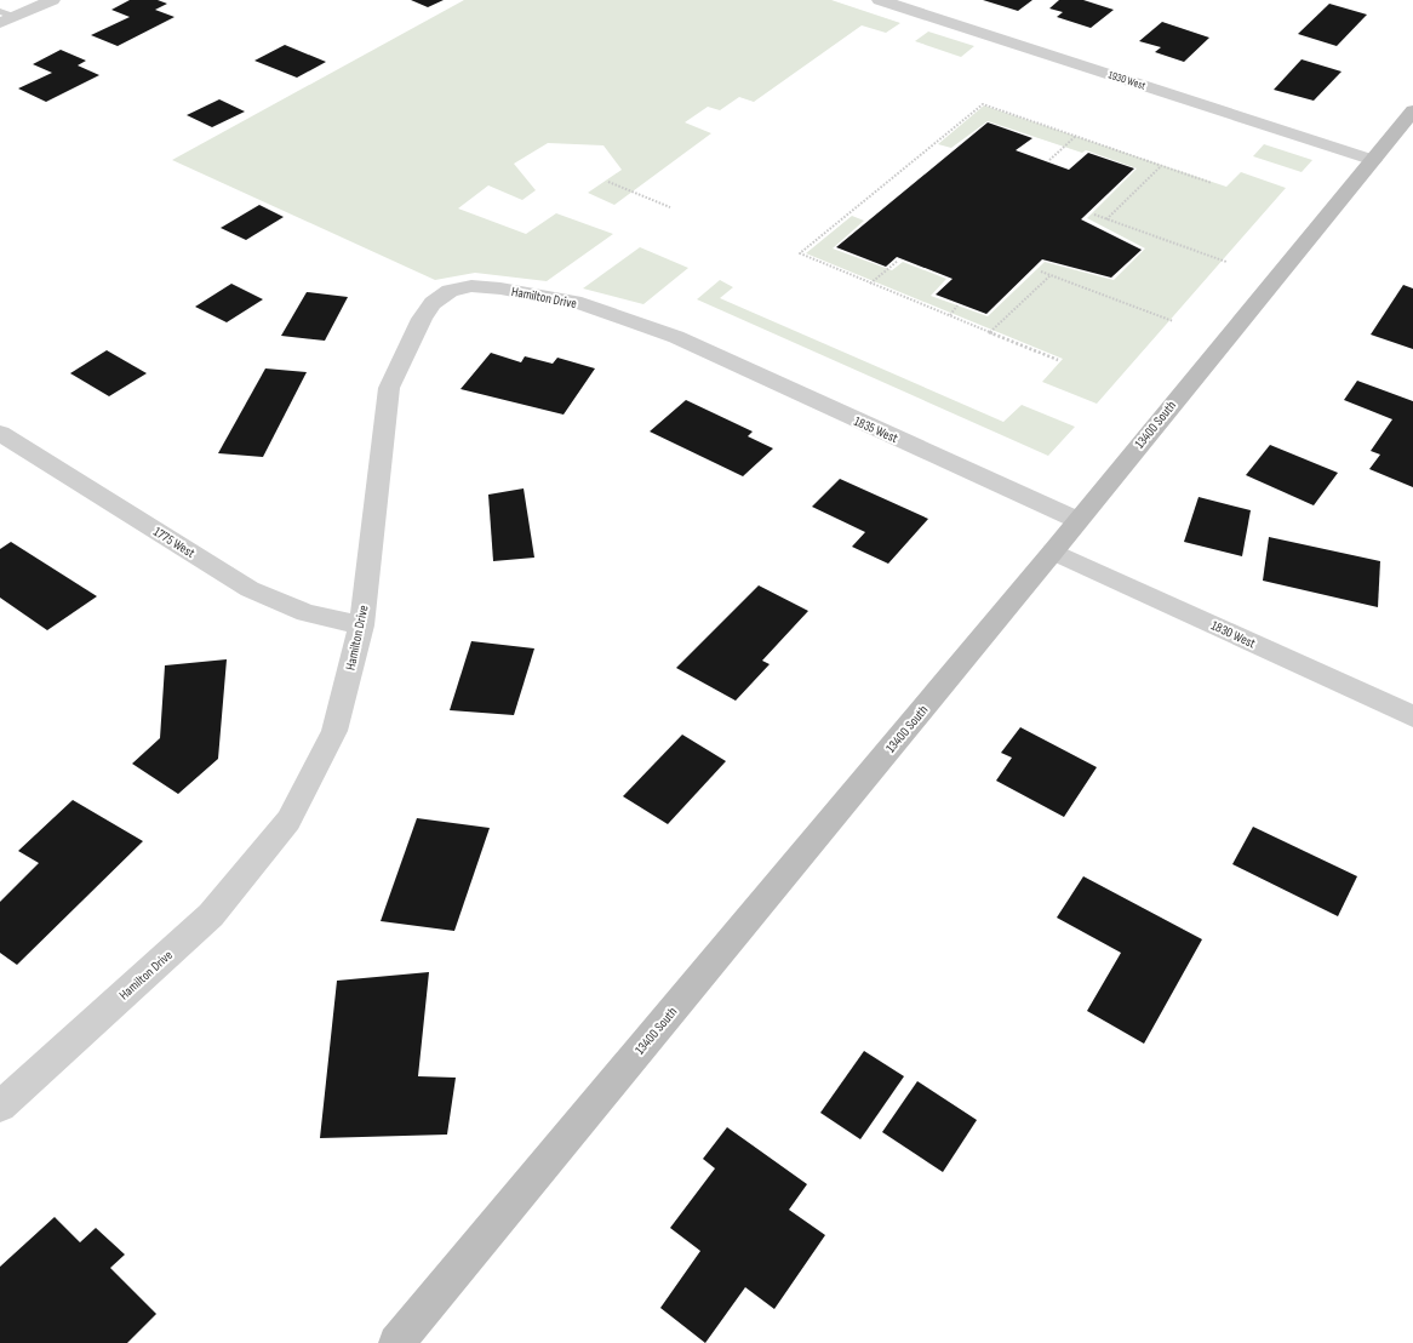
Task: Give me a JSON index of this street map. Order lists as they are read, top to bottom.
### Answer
{
  "streets": {
    "street": [
      "1930 West",
      "Hamilton Drive",
      "13400 South",
      "1835 West",
      "1775 West",
      "1830 West"
    ]
  },
  "crossings": [
    ["1930 West", "13400 South"],
    ["Hamilton Drive", "1835 West"],
    ["Hamilton Drive", "1775 West"],
    ["13400 South", "1835 West"],
    ["13400 South", "1830 West"]
  ]
}
